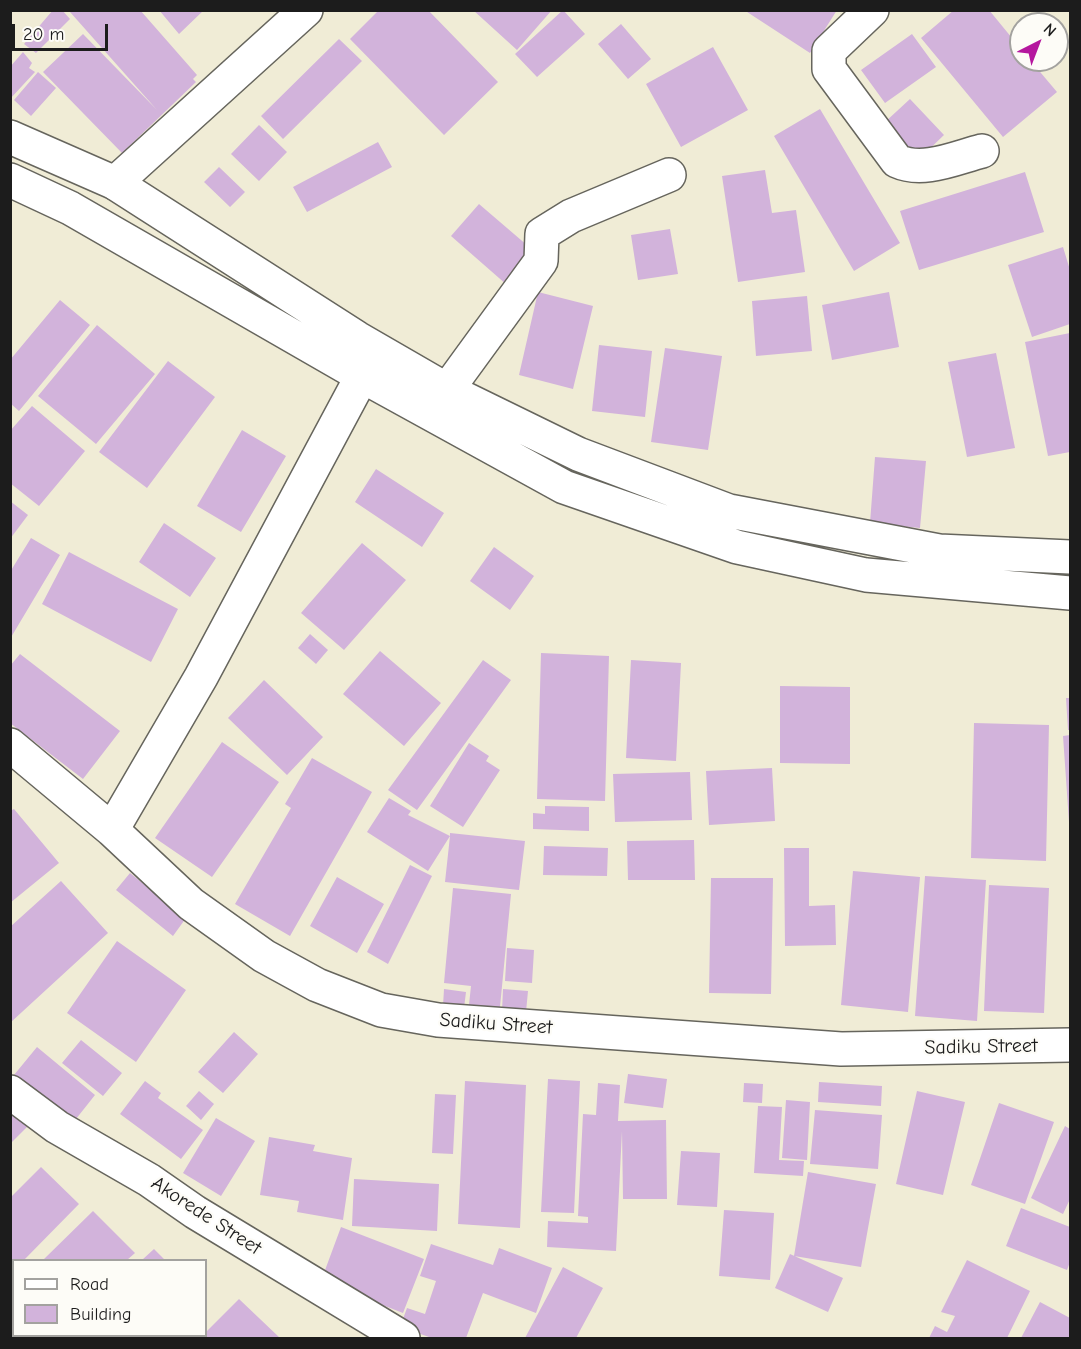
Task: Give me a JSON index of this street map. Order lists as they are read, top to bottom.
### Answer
{
  "streets": {
    "street": ["Sadiku Street", "Akorede Street"]
  },
  "legend": ["Road", "Building"],
  "scale_bar": "20 m",
  "north": "top right"
}
